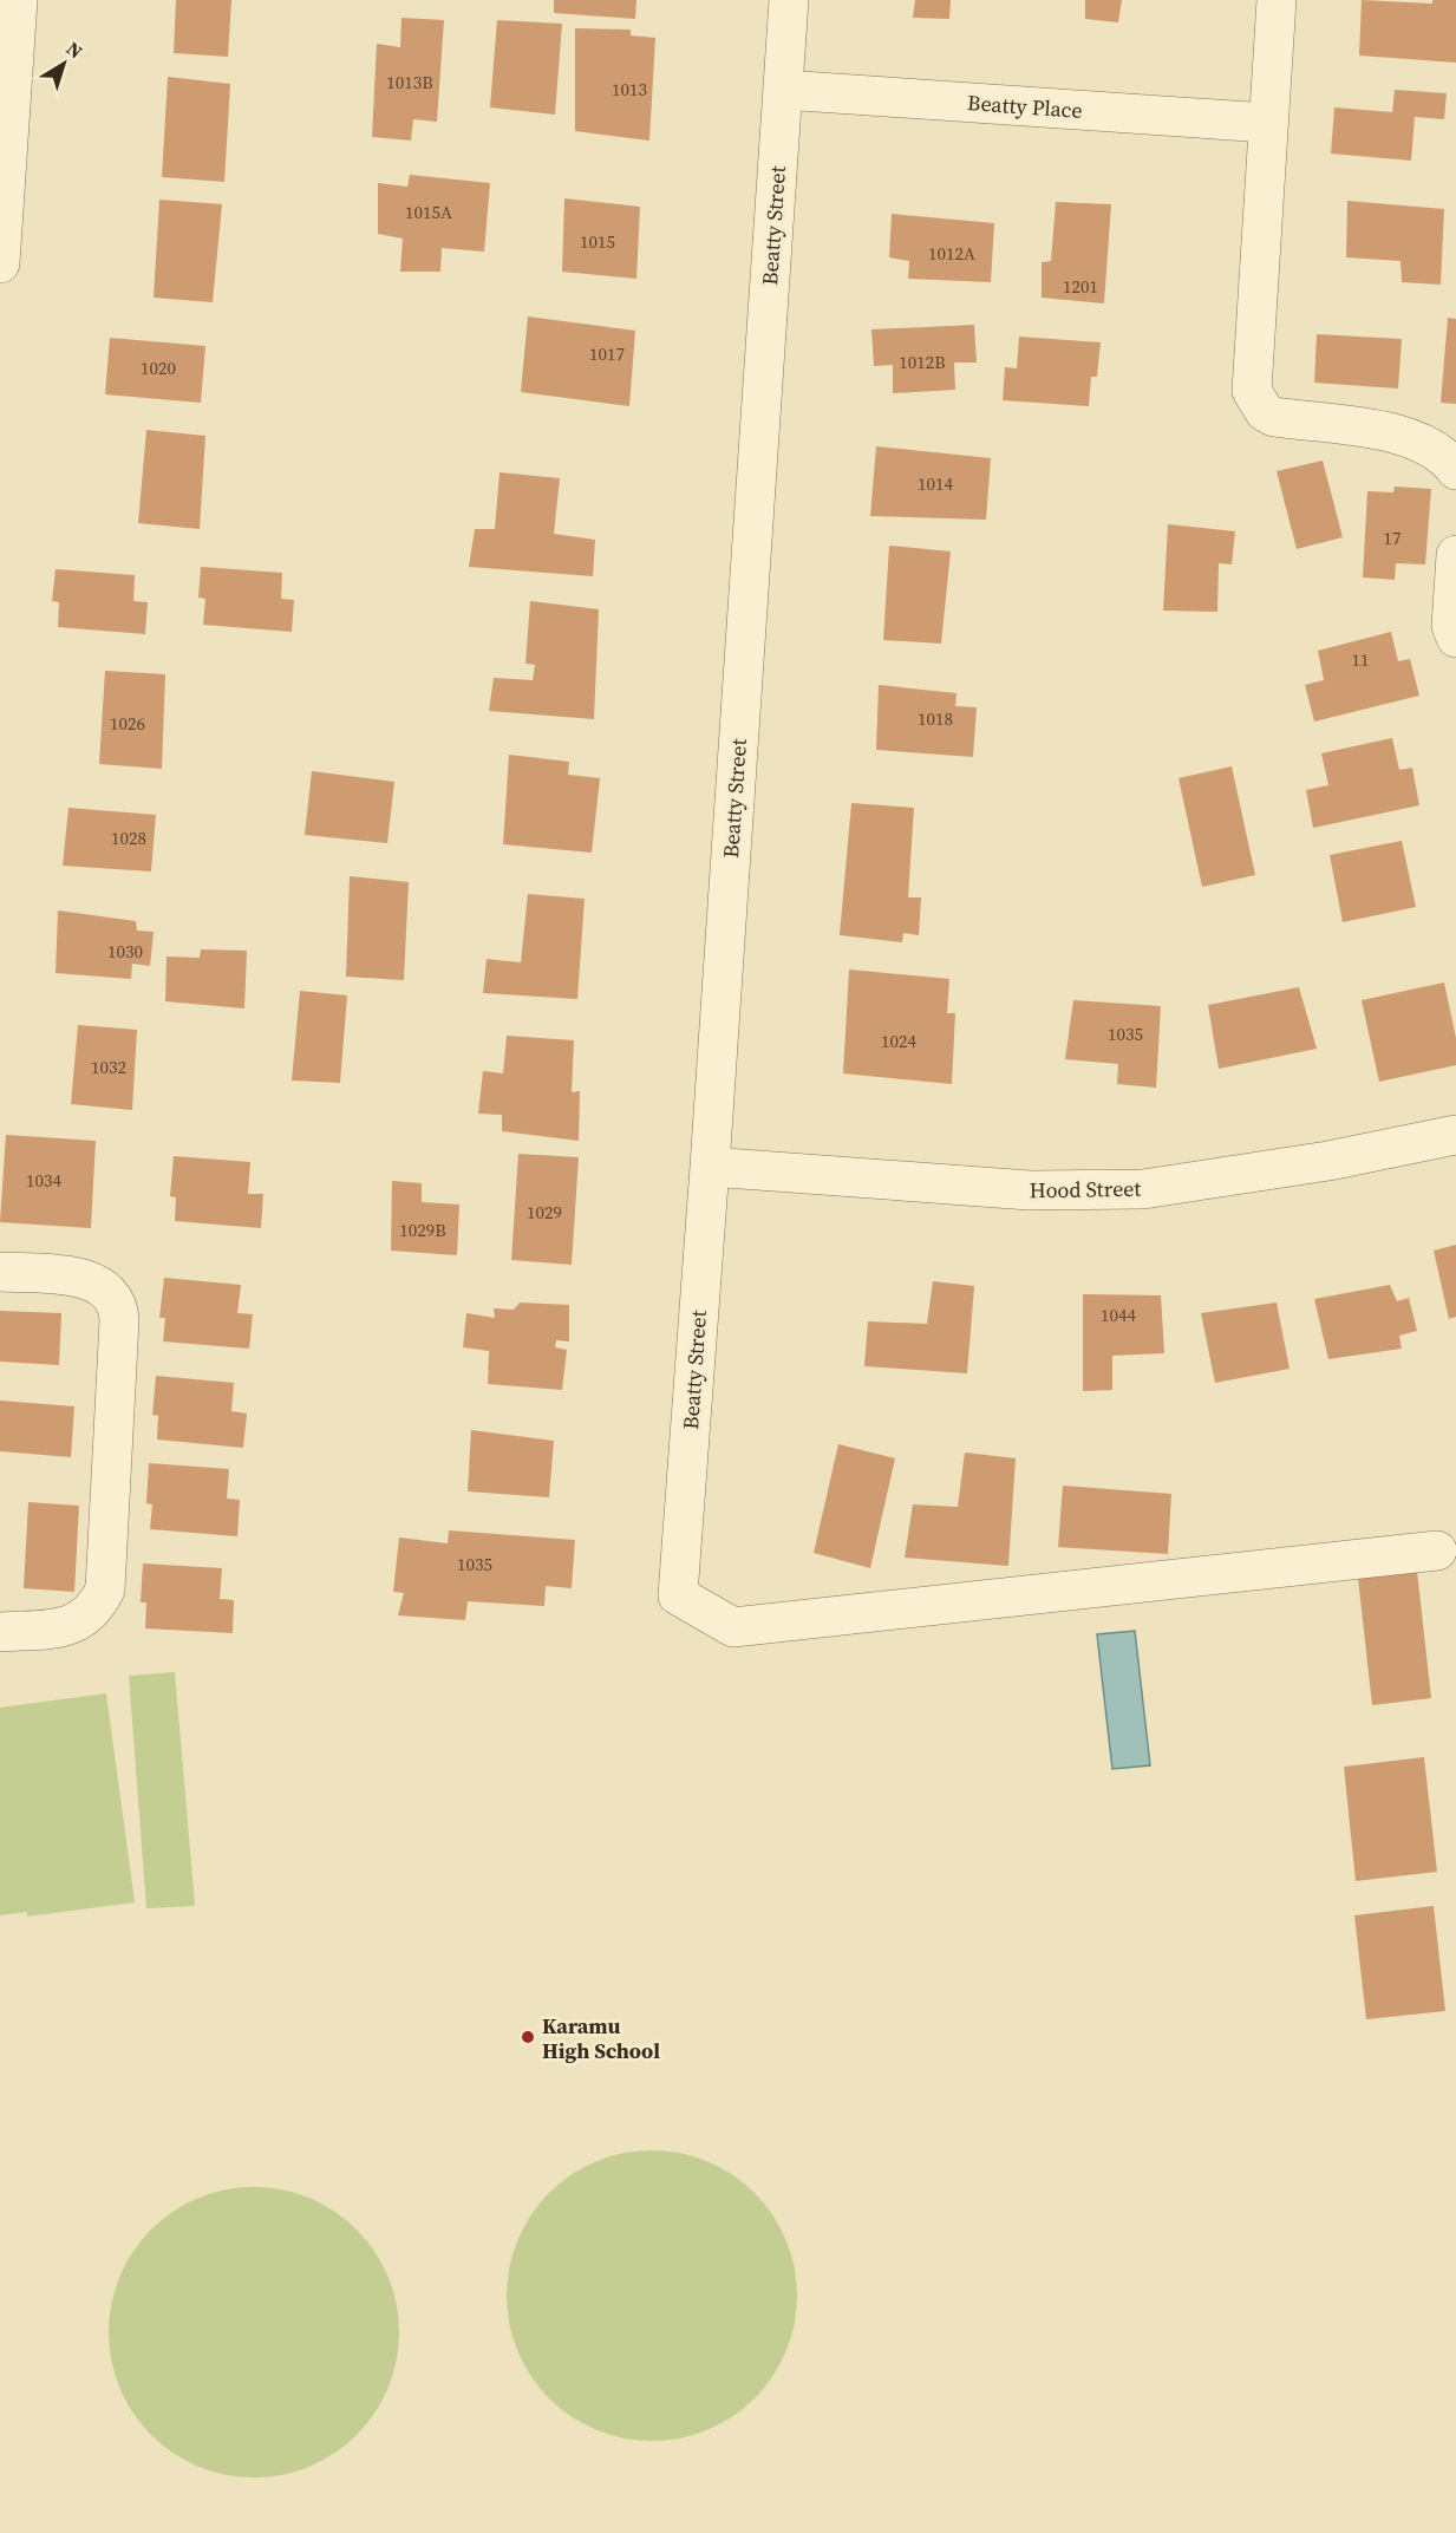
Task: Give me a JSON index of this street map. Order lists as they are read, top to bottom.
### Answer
{
  "streets": {
    "street": ["Beatty Place", "Beatty Street", "Hood Street"]
  },
  "crossings": [
    ["Beatty Place", "Beatty Street"],
    ["Beatty Street", "Hood Street"]
  ],
  "places": ["Karamu High School"],
  "house_numbers": [
    "1013B",
    "1013",
    "1015A",
    "1015",
    "1012A",
    "1201",
    "1017",
    "1012B",
    "1020",
    "1014",
    "17",
    "11",
    "1018",
    "1026",
    "1028",
    "1030",
    "1035",
    "1024",
    "1032",
    "1034",
    "1029",
    "1029B",
    "1044",
    "1035"
  ],
  "north": "top right"
}
